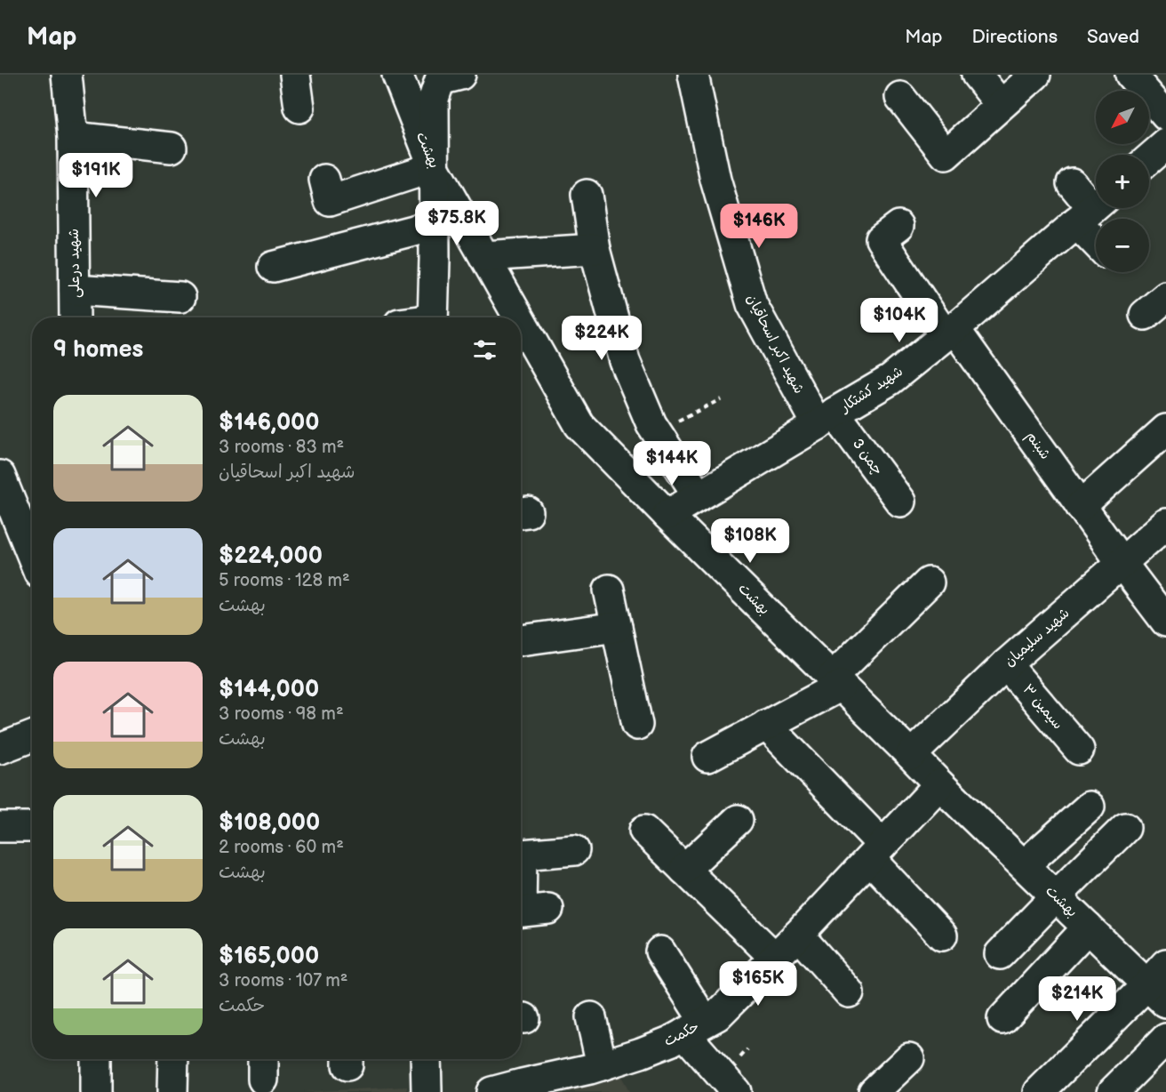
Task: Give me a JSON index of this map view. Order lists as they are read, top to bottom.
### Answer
{
  "streets": {
    "street": [
      "بهشت",
      "شهید درعلی",
      "شهید اکبر اسحاقیان",
      "شهید کشتکار",
      "شبنم",
      "چمن 3",
      "شهید سلیمیان",
      "سیمین ۳",
      "حکمت"
    ]
  },
  "crossings": [
    ["بهشت", "شهید کشتکار"],
    ["بهشت", "شهید سلیمیان"],
    ["بهشت", "حکمت"],
    ["شهید اکبر اسحاقیان", "شهید کشتکار"],
    ["شهید اکبر اسحاقیان", "چمن 3"],
    ["شهید کشتکار", "شبنم"],
    ["شهید کشتکار", "چمن 3"],
    ["شبنم", "شهید سلیمیان"],
    ["شهید سلیمیان", "سیمین ۳"]
  ],
  "north": "bottom left",
  "page": {
    "header": "Map",
    "nav": ["Map", "Directions", "Saved"],
    "map_buttons": ["+", "−"],
    "price": [
      "$191K",
      "$75.8K",
      "$146K",
      "$104K",
      "$224K",
      "$144K",
      "$108K",
      "$165K",
      "$214K"
    ],
    "heading": "9 homes",
    "list": [
      {
        "name": "$146,000",
        "note": "3 rooms · 83 m² · شهید اکبر اسحاقیان"
      },
      {
        "name": "$224,000",
        "note": "5 rooms · 128 m² · بهشت"
      },
      {
        "name": "$144,000",
        "note": "3 rooms · 98 m² · بهشت"
      },
      {
        "name": "$108,000",
        "note": "2 rooms · 60 m² · بهشت"
      },
      {
        "name": "$165,000",
        "note": "3 rooms · 107 m² · حکمت"
      }
    ]
  }
}
